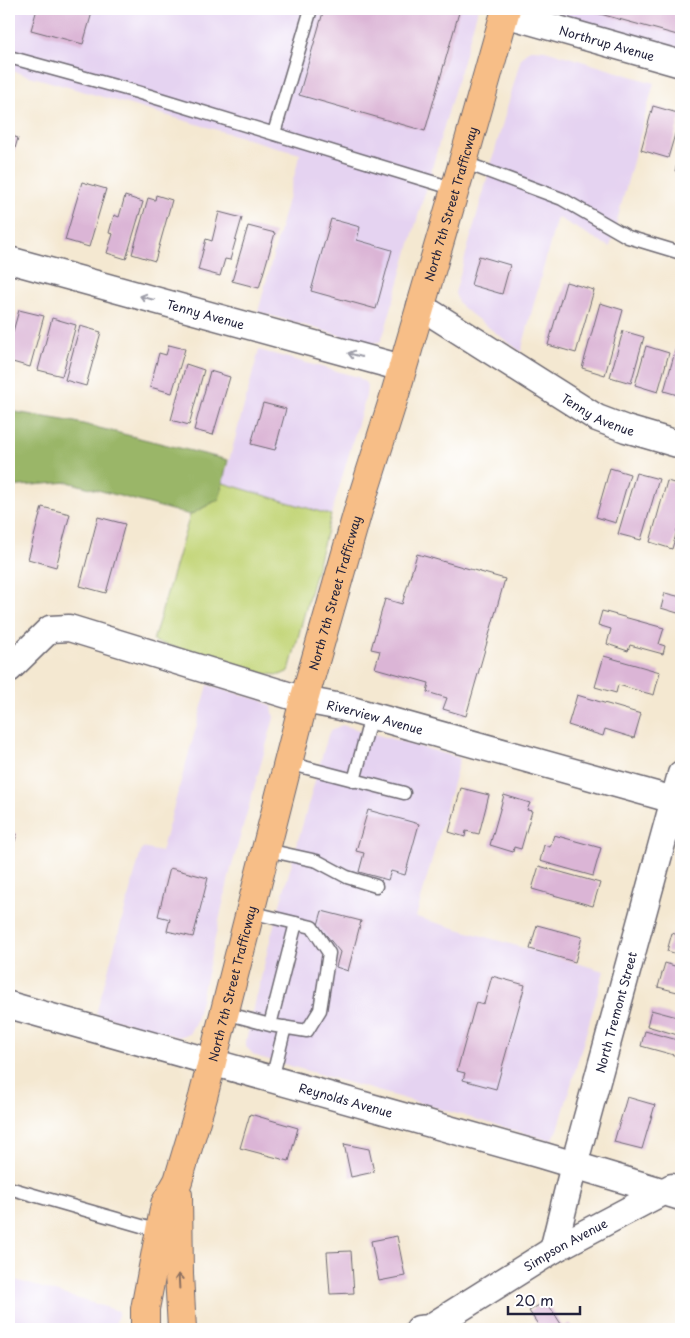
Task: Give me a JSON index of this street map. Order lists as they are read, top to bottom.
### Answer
{
  "streets": {
    "main road": ["North 7th Street Trafficway"],
    "street": [
      "Northrup Avenue",
      "Tenny Avenue",
      "Riverview Avenue",
      "North Tremont Street",
      "Reynolds Avenue",
      "Simpson Avenue"
    ]
  },
  "crossings": [
    ["Northrup Avenue", "North 7th Street Trafficway"],
    ["North 7th Street Trafficway", "Tenny Avenue"],
    ["North 7th Street Trafficway", "Riverview Avenue"],
    ["North 7th Street Trafficway", "Reynolds Avenue"],
    ["Riverview Avenue", "North Tremont Street"],
    ["North Tremont Street", "Reynolds Avenue"],
    ["North Tremont Street", "Simpson Avenue"],
    ["Reynolds Avenue", "Simpson Avenue"]
  ],
  "one_way": ["Tenny Avenue"],
  "scale_bar": "20 m"
}
